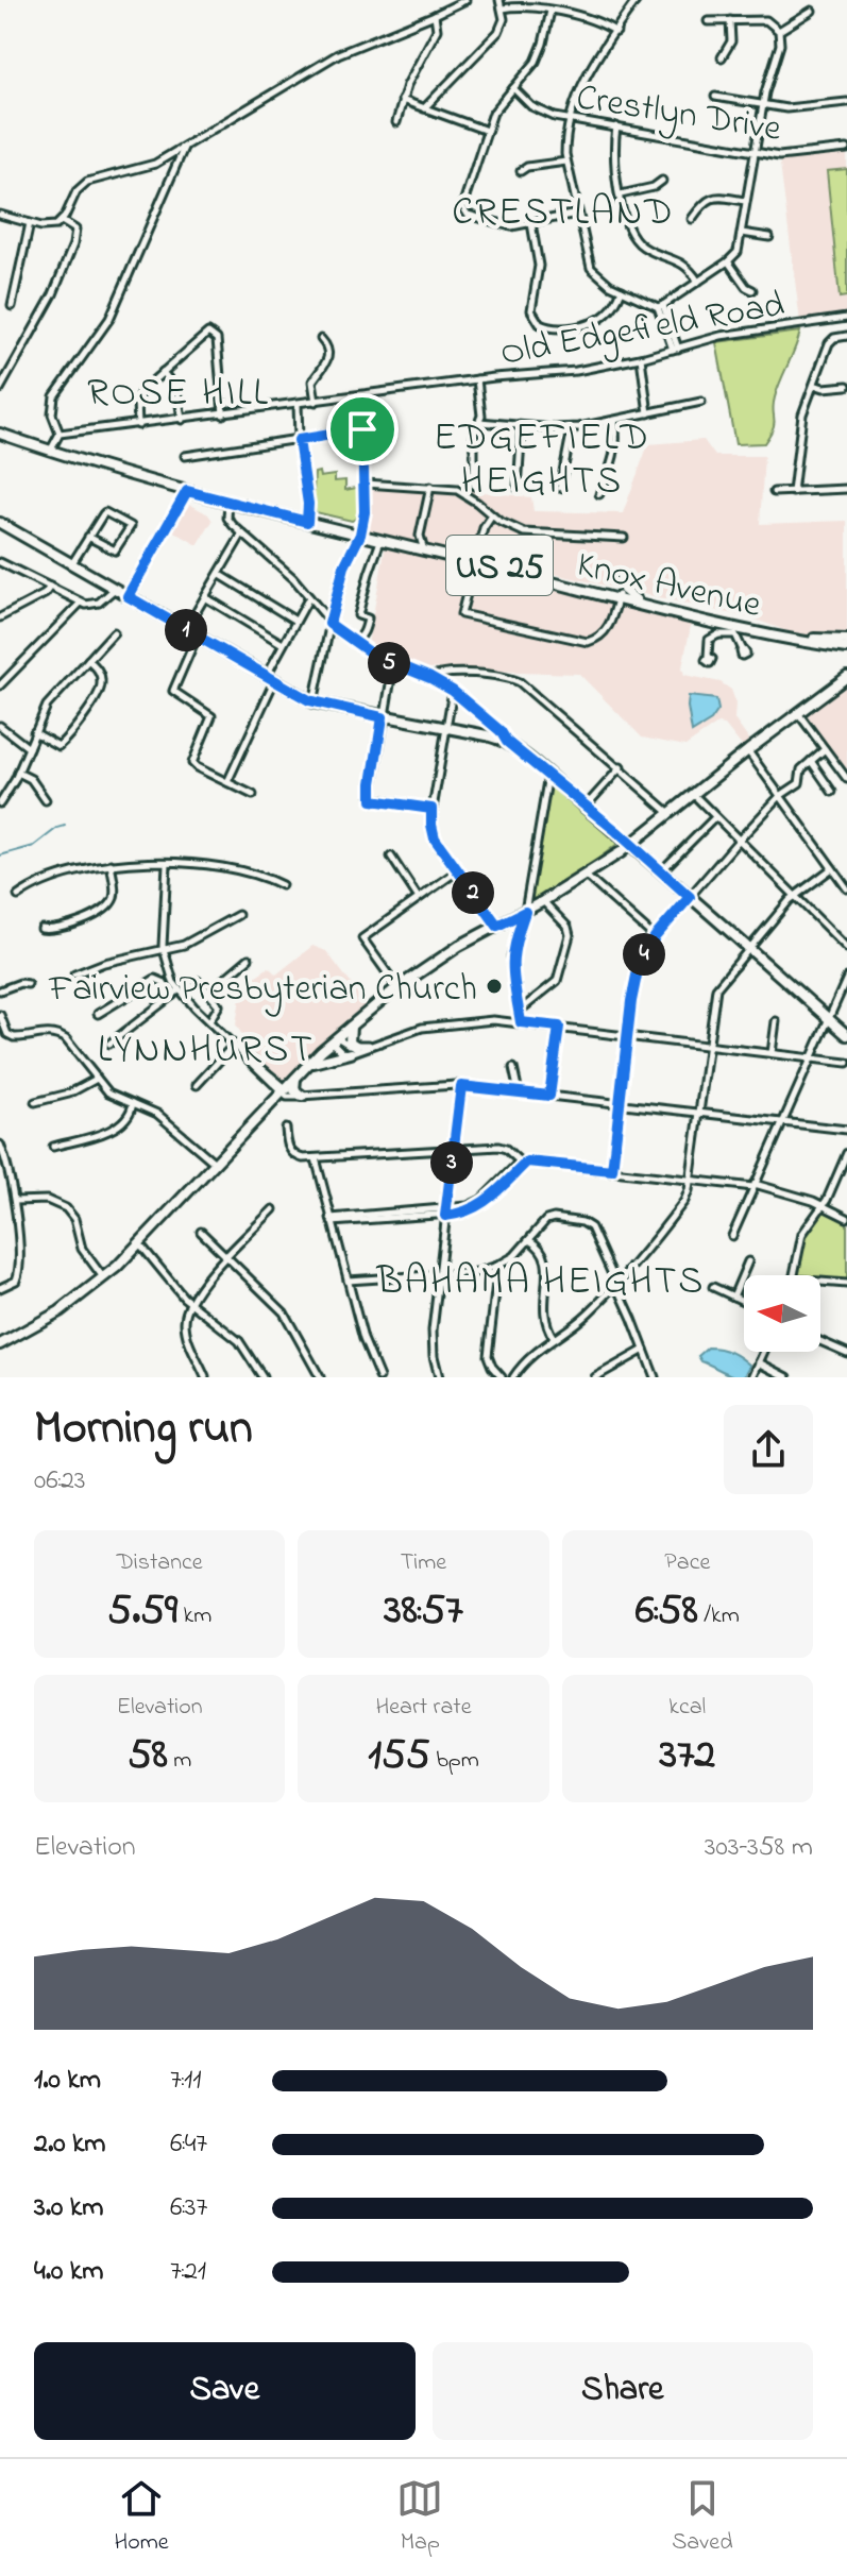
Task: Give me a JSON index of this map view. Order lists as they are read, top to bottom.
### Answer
{
  "streets": {
    "main road": ["US 25", "Knox Avenue"],
    "street": ["Crestlyn Drive", "Old Edgefield Road"]
  },
  "districts": [
    "CRESTLAND",
    "ROSE HILL",
    "EDGEFIELD HEIGHTS",
    "LYNNHURST",
    "BAHAMA HEIGHTS"
  ],
  "places": ["Fairview Presbyterian Church"],
  "north": "left",
  "page": {
    "pins": [
      "1",
      "5",
      "2",
      "4",
      "3"
    ],
    "heading": ["Morning run", "06:23"],
    "stats": [
      ["Distance", "5.59 km"],
      ["Time", "38:57"],
      ["Pace", "6:58 /km"],
      ["Elevation", "58 m"],
      ["Heart rate", "155 bpm"],
      ["kcal", "372"]
    ],
    "chart": ["Elevation", "303–358 m"],
    "list": [
      {
        "name": "1.0 km",
        "note": "7:11"
      },
      {
        "name": "2.0 km",
        "note": "6:47"
      },
      {
        "name": "3.0 km",
        "note": "6:37"
      },
      {
        "name": "4.0 km",
        "note": "7:21"
      }
    ],
    "buttons": ["Save", "Share"],
    "tabs": ["Home", "Map", "Saved"]
  }
}
